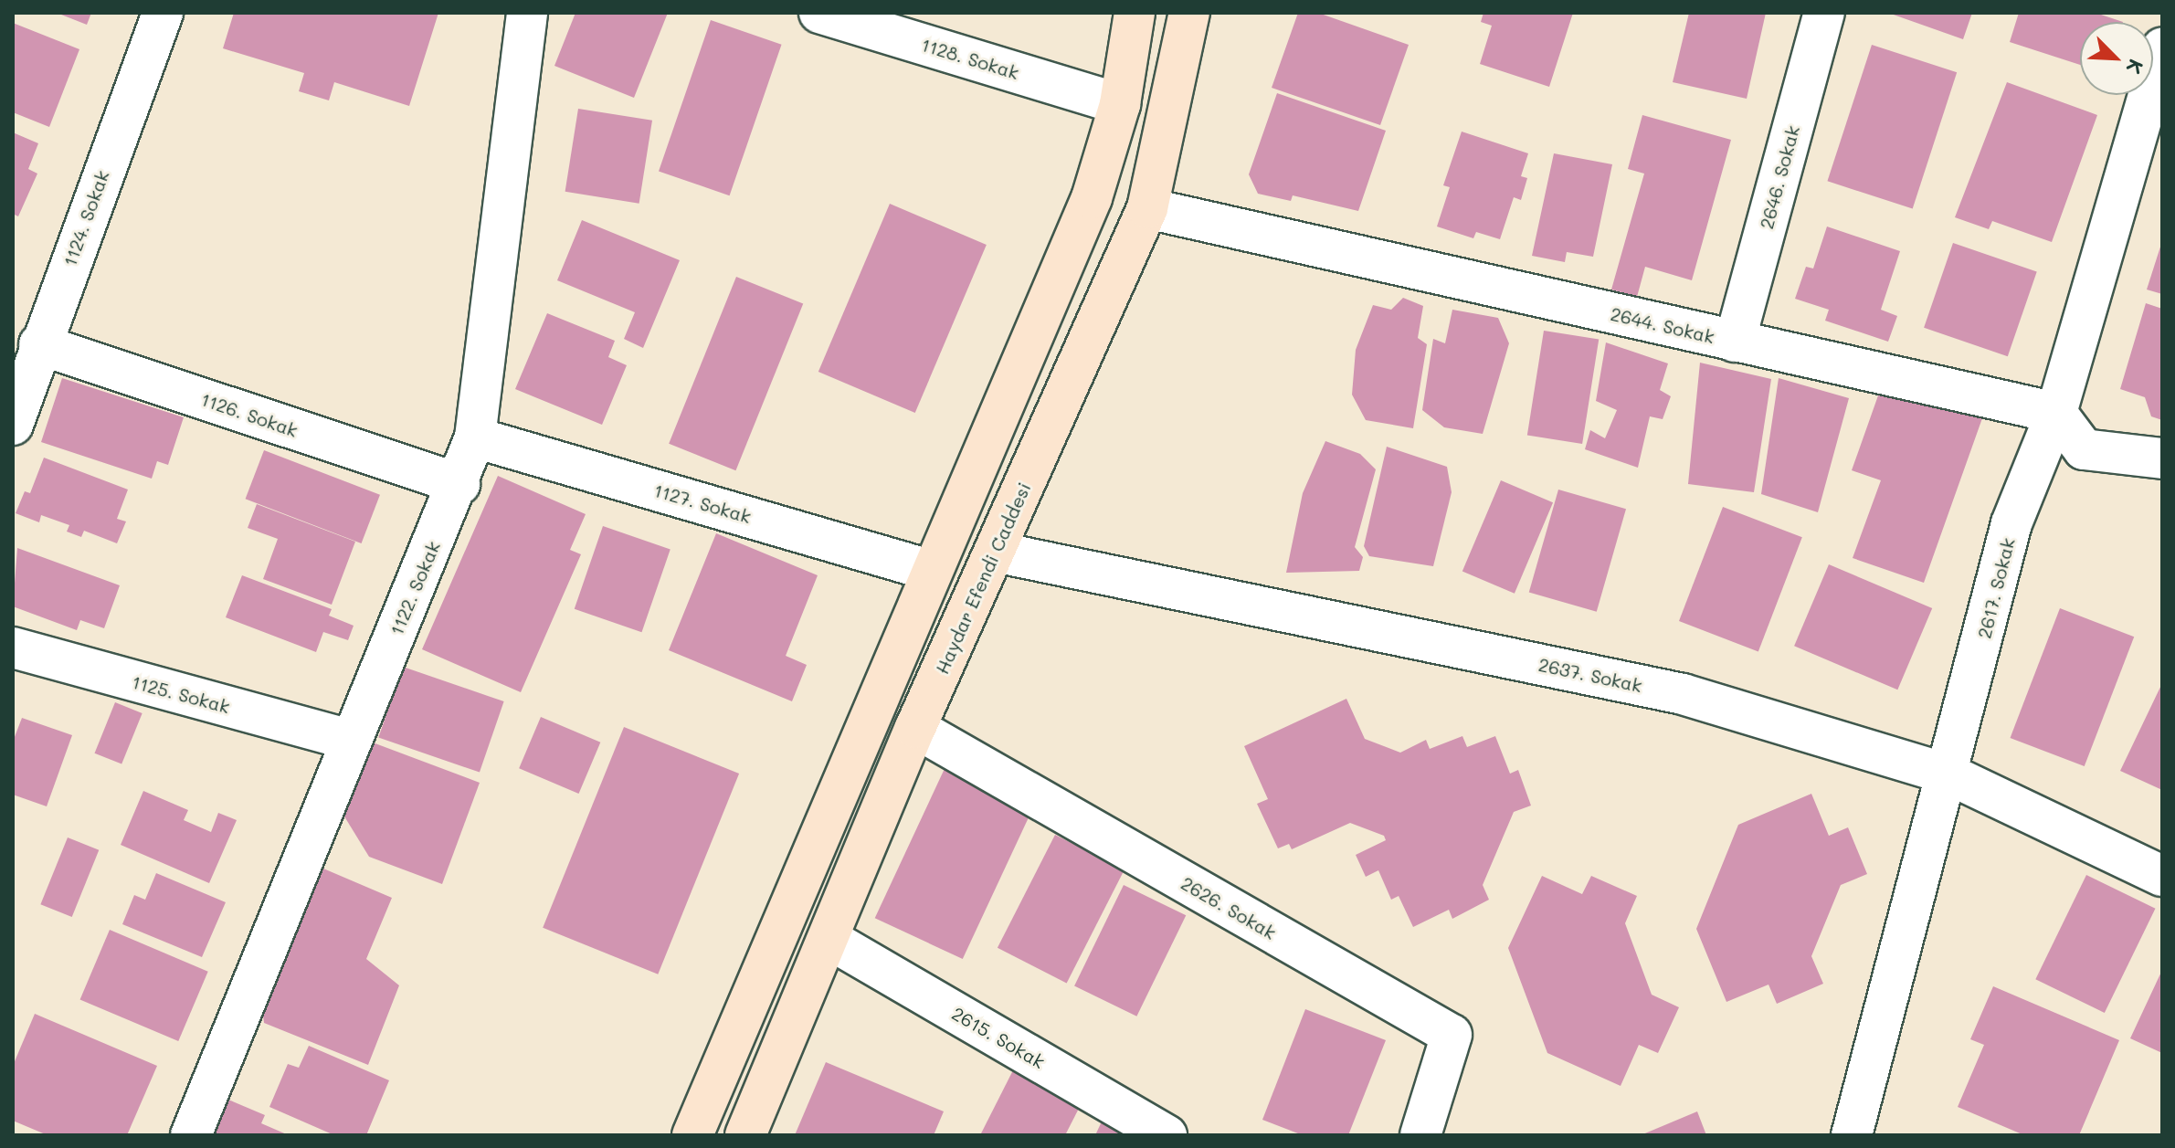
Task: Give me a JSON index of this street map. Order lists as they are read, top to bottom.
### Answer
{
  "streets": {
    "main road": ["Haydar Efendi Caddesi"],
    "street": [
      "1128. Sokak",
      "2646. Sokak",
      "1124. Sokak",
      "2644. Sokak",
      "1126. Sokak",
      "1127. Sokak",
      "1122. Sokak",
      "2617. Sokak",
      "2637. Sokak",
      "1125. Sokak",
      "2626. Sokak",
      "2615. Sokak"
    ]
  },
  "crossings": [
    ["2646. Sokak", "2644. Sokak"],
    ["1124. Sokak", "1126. Sokak"],
    ["2644. Sokak", "Haydar Efendi Caddesi"],
    ["2644. Sokak", "2617. Sokak"],
    ["1126. Sokak", "1122. Sokak"],
    ["1127. Sokak", "1122. Sokak"],
    ["Haydar Efendi Caddesi", "2637. Sokak"],
    ["Haydar Efendi Caddesi", "2626. Sokak"],
    ["Haydar Efendi Caddesi", "2615. Sokak"],
    ["1122. Sokak", "1125. Sokak"],
    ["2617. Sokak", "2637. Sokak"]
  ],
  "north": "bottom right"
}
